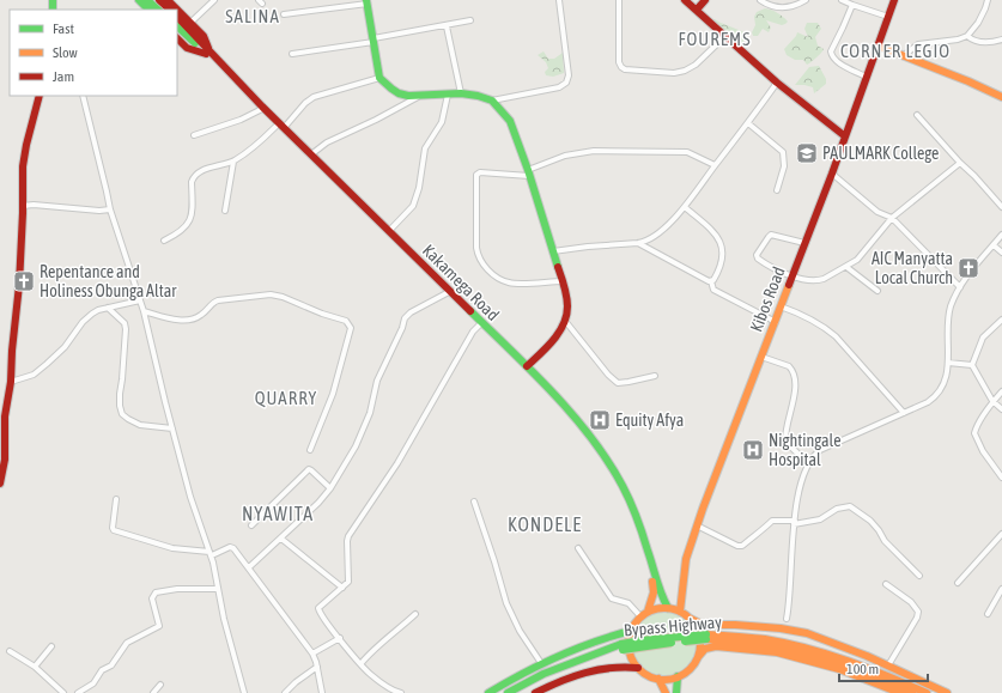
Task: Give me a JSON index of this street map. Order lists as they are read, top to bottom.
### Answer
{
  "streets": {
    "main road": ["Kakamega Road", "Kibos Road", "Bypass Highway"]
  },
  "crossings": [
    ["Kakamega Road", "Kibos Road"]
  ],
  "districts": [
    "SALINA",
    "FOUREMS",
    "CORNER LEGIO",
    "QUARRY",
    "NYAWITA",
    "KONDELE"
  ],
  "places": {
    "school or university": ["PAULMARK College"],
    "church": ["AIC Manyatta Local Church", "Repentance and Holiness Obunga Altar"],
    "hospital": ["Equity Afya", "Nightingale Hospital"]
  },
  "legend": ["Fast", "Slow", "Jam"],
  "scale_bar": "100 m"
}
